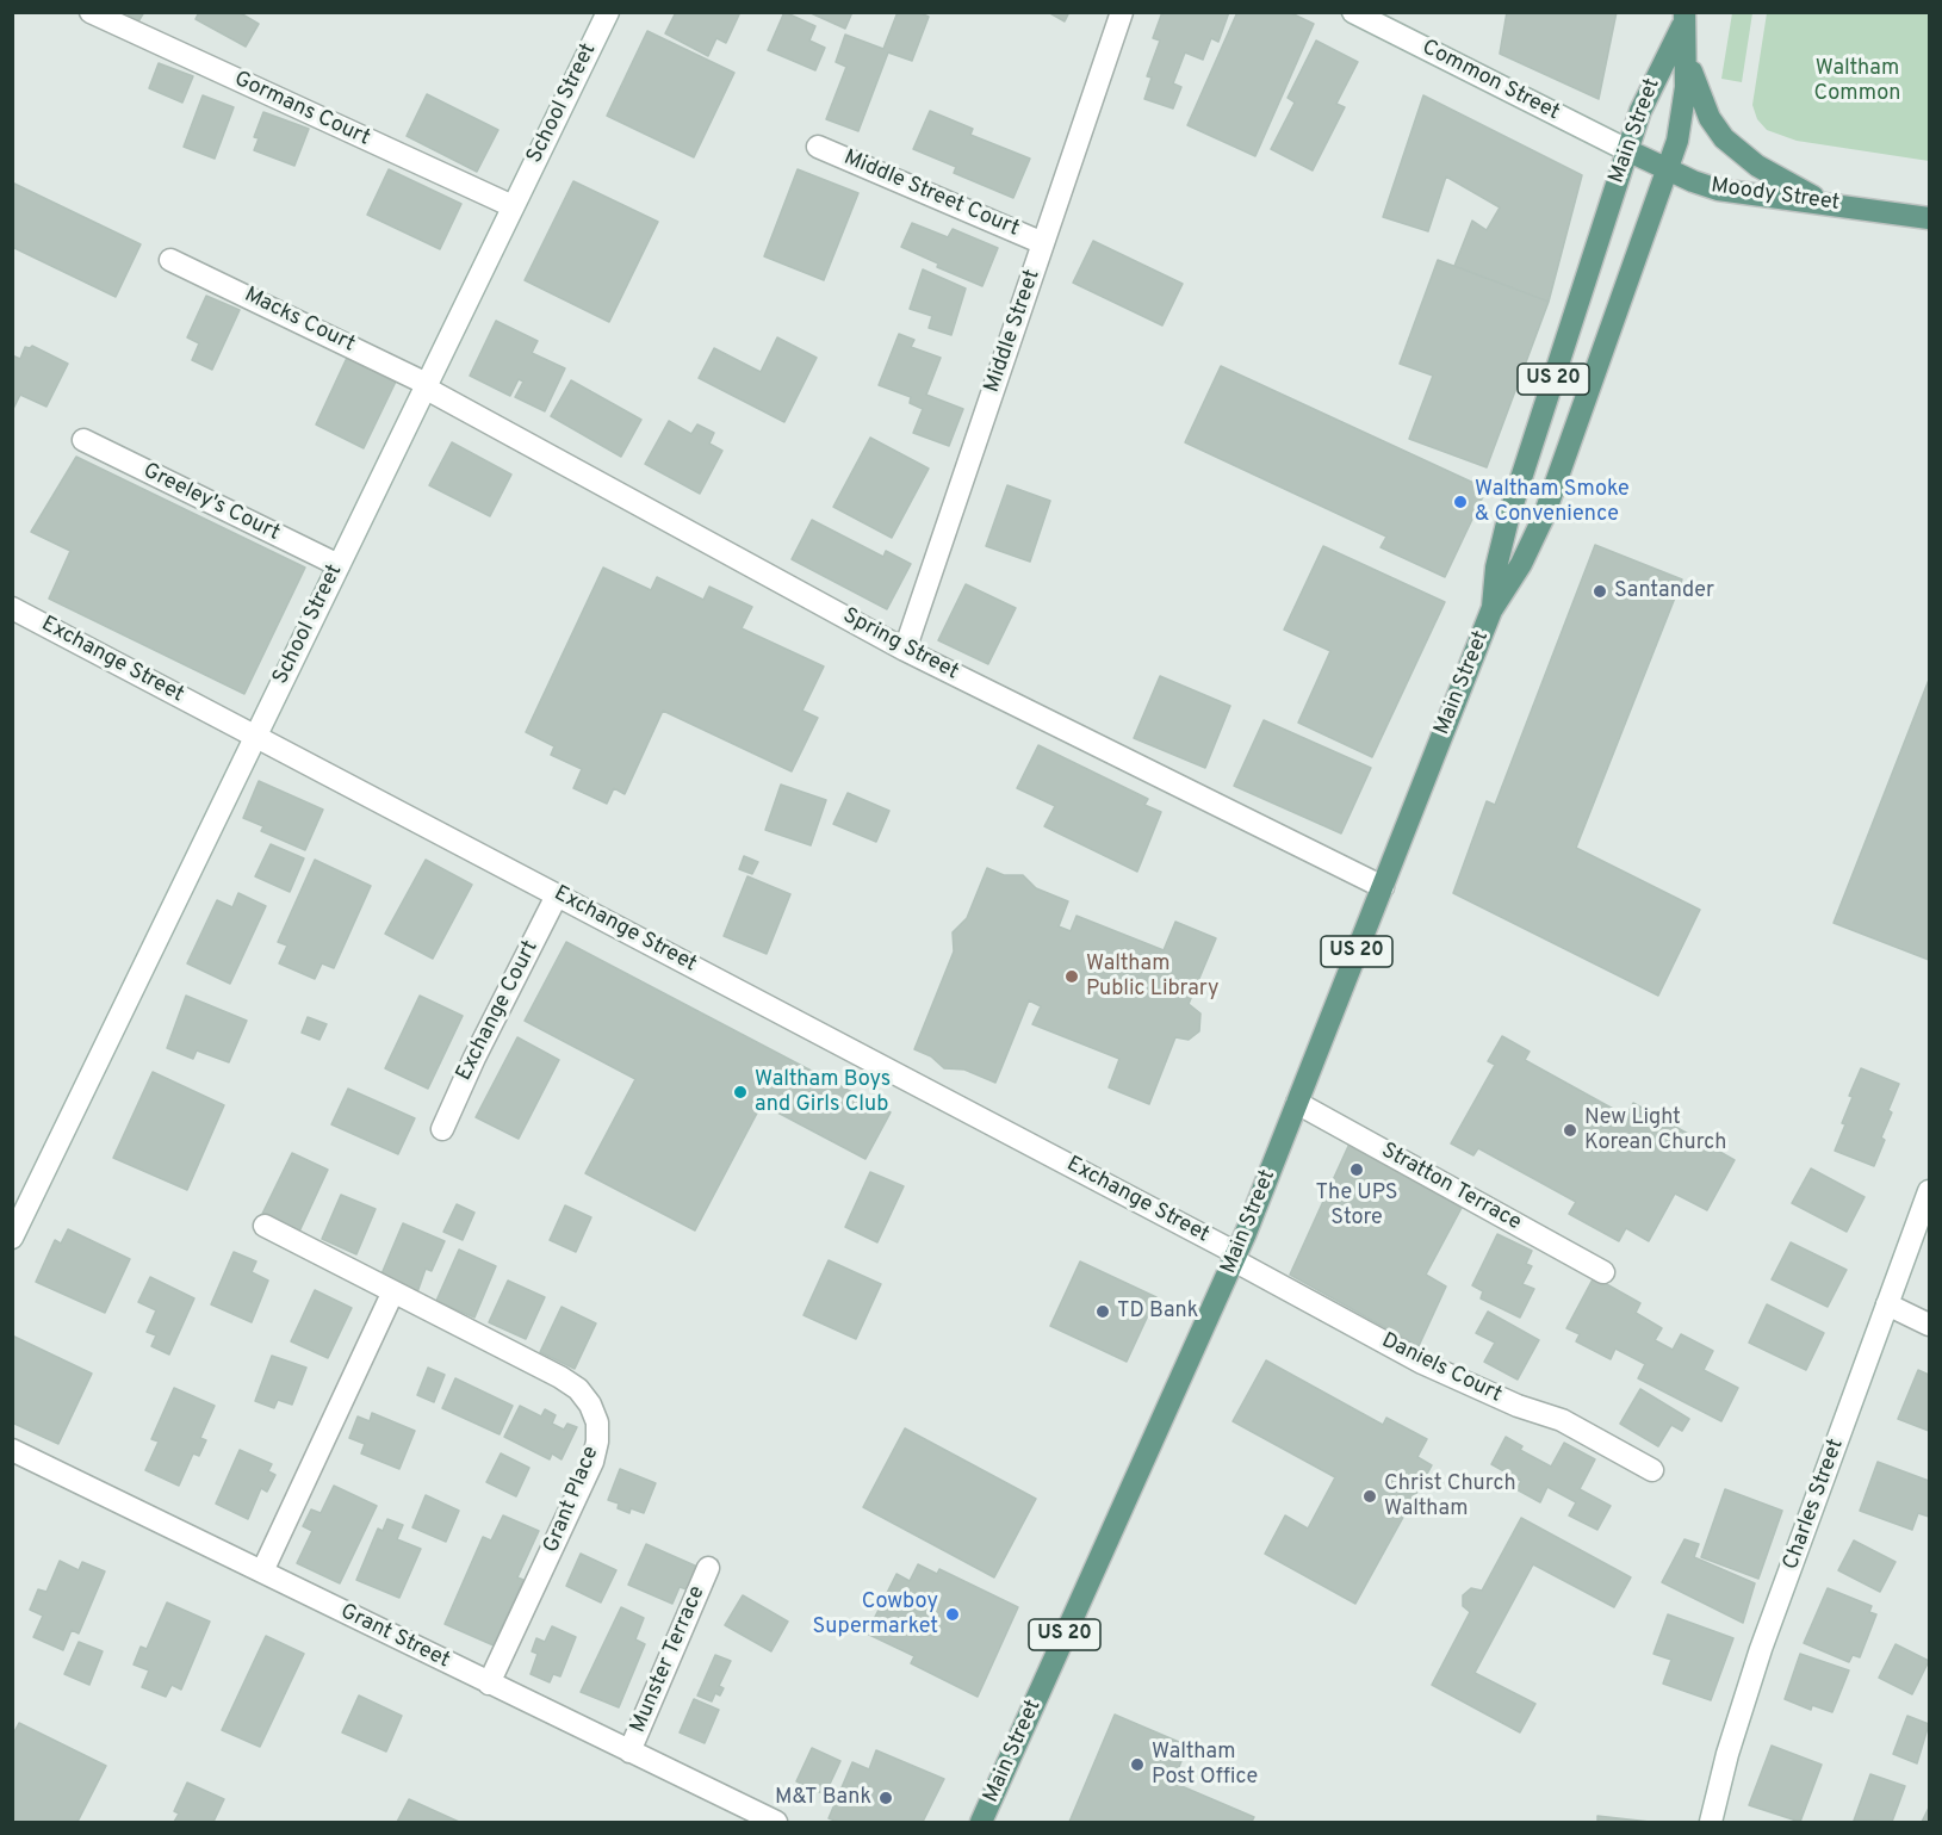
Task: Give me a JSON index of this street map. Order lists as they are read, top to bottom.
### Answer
{
  "streets": {
    "main road": ["Main Street", "Moody Street", "US 20"],
    "street": [
      "Common Street",
      "School Street",
      "Gormans Court",
      "Middle Street Court",
      "Macks Court",
      "Middle Street",
      "Greeley's Court",
      "Spring Street",
      "Exchange Street",
      "Exchange Court",
      "Stratton Terrace",
      "Daniels Court",
      "Grant Place",
      "Charles Street",
      "Grant Street",
      "Munster Terrace"
    ]
  },
  "crossings": [
    ["Common Street", "Main Street"],
    ["Common Street", "Moody Street"],
    ["School Street", "Gormans Court"],
    ["School Street", "Macks Court"],
    ["School Street", "Greeley's Court"],
    ["School Street", "Spring Street"],
    ["School Street", "Exchange Street"],
    ["Main Street", "Moody Street"],
    ["Main Street", "Spring Street"],
    ["Main Street", "Exchange Street"],
    ["Main Street", "Stratton Terrace"],
    ["Main Street", "Daniels Court"],
    ["Middle Street Court", "Middle Street"],
    ["Macks Court", "Spring Street"],
    ["Middle Street", "Spring Street"],
    ["Exchange Street", "Exchange Court"],
    ["Exchange Street", "Daniels Court"],
    ["Grant Place", "Grant Street"],
    ["Grant Street", "Munster Terrace"]
  ],
  "parks": ["Waltham Common"],
  "places": [
    "Waltham Smoke & Convenience",
    "Santander",
    "Waltham Public Library",
    "Waltham Boys and Girls Club",
    "New Light Korean Church",
    "The UPS Store",
    "TD Bank",
    "Christ Church Waltham",
    "Cowboy Supermarket",
    "Waltham Post Office",
    "M&T Bank"
  ]
}
